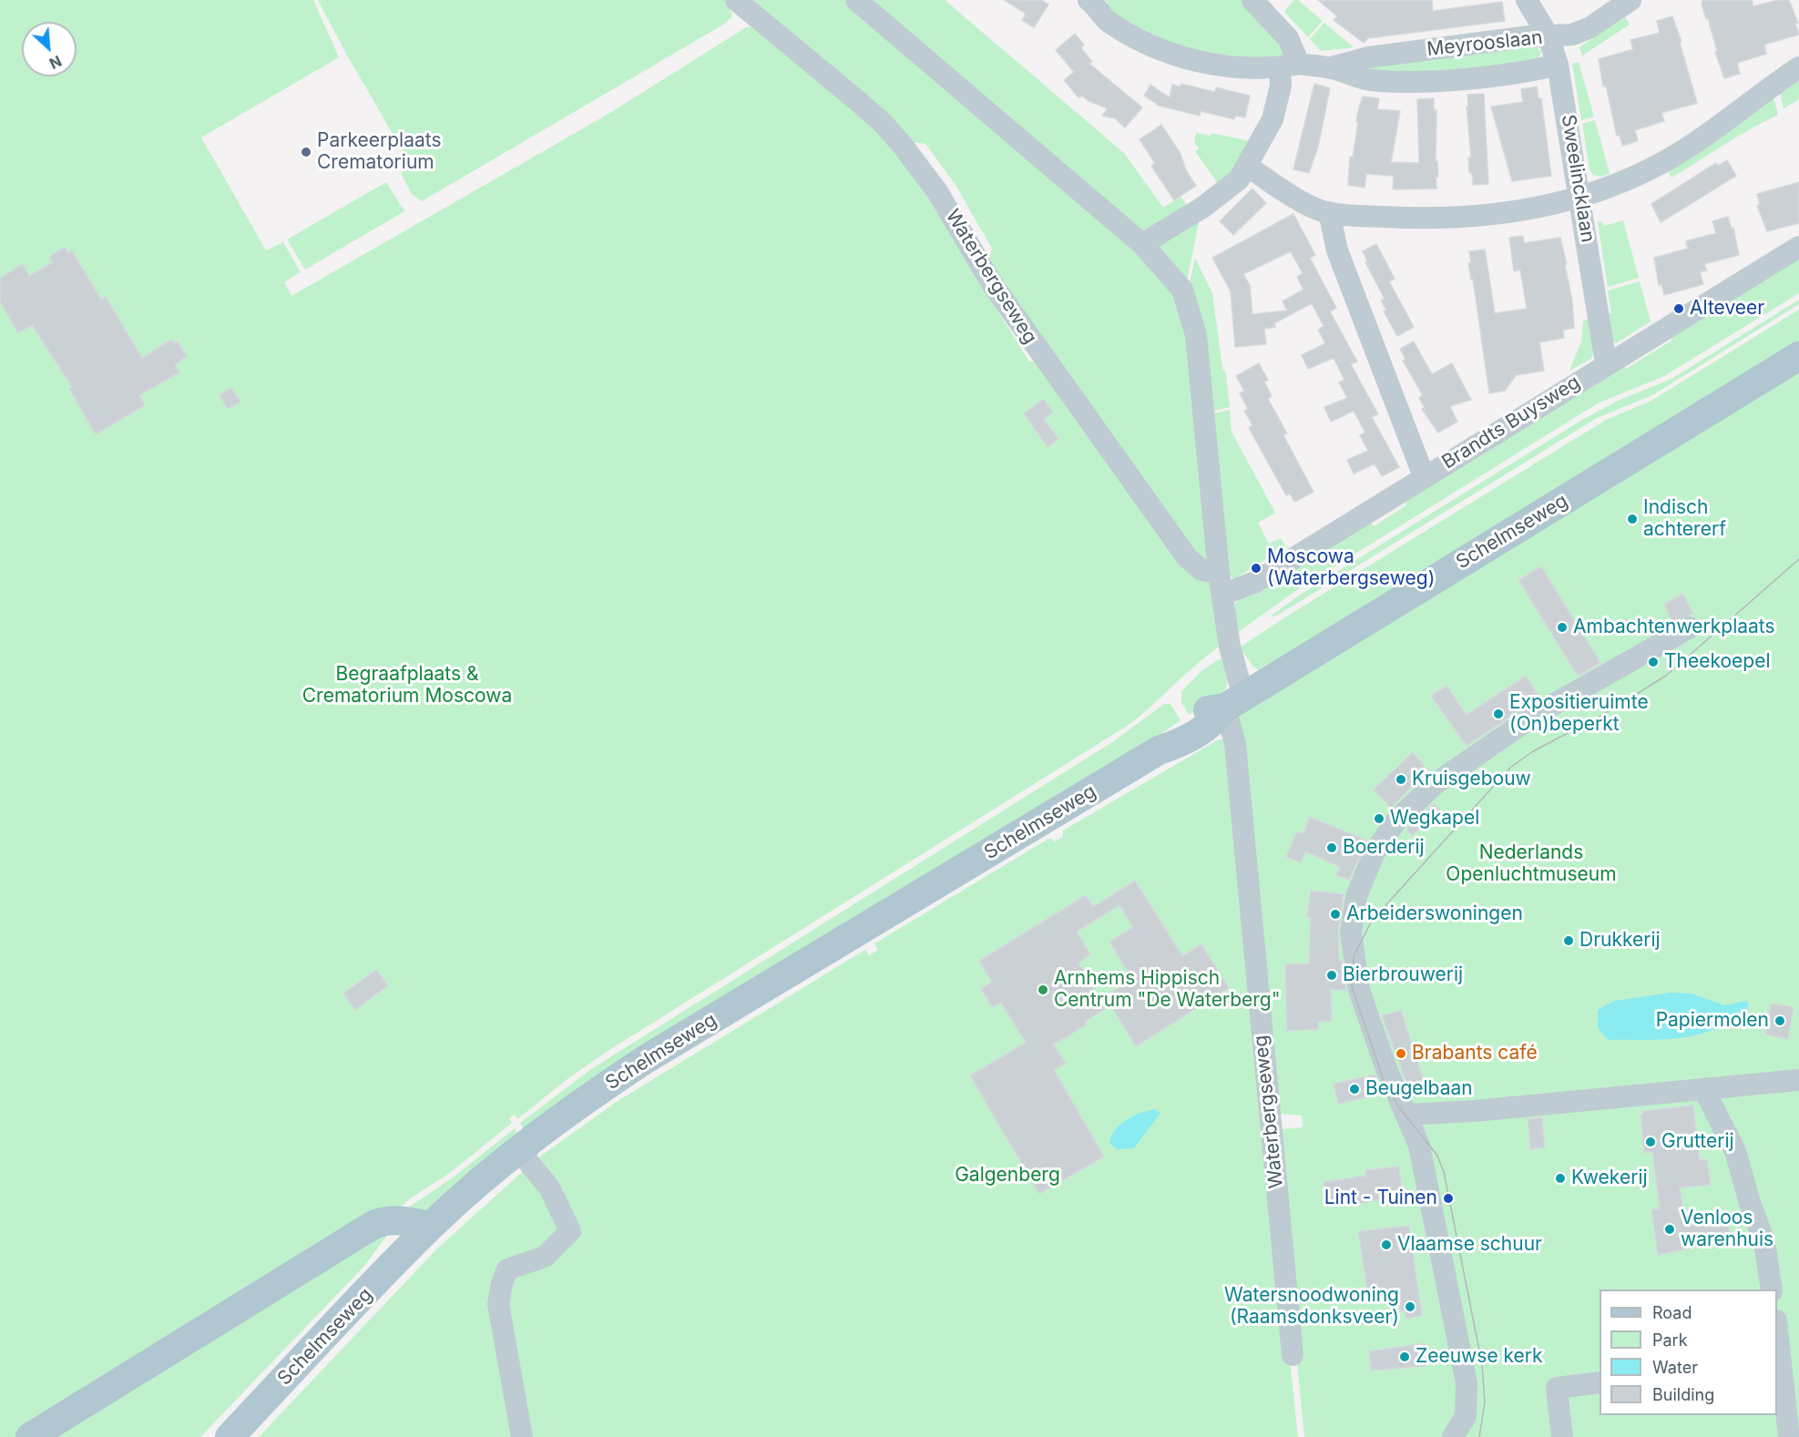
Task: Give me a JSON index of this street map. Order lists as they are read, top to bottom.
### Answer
{
  "streets": {
    "main road": ["Schelmseweg"],
    "street": [
      "Meyrooslaan",
      "Sweelincklaan",
      "Waterbergseweg",
      "Brandts Buysweg"
    ]
  },
  "crossings": [
    ["Meyrooslaan", "Sweelincklaan"],
    ["Sweelincklaan", "Brandts Buysweg"],
    ["Waterbergseweg", "Brandts Buysweg"],
    ["Waterbergseweg", "Schelmseweg"]
  ],
  "parks": ["Begraafplaats & Crematorium Moscowa", "Nederlands Openluchtmuseum", "Galgenberg"],
  "places": [
    "Parkeerplaats Crematorium",
    "Alteveer",
    "Indisch achtererf",
    "Moscowa (Waterbergseweg)",
    "Ambachtenwerkplaats",
    "Theekoepel",
    "Expositieruimte (On)beperkt",
    "Kruisgebouw",
    "Wegkapel",
    "Boerderij",
    "Arbeiderswoningen",
    "Drukkerij",
    "Bierbrouwerij",
    "Arnhems Hippisch Centrum \"De Waterberg\"",
    "Papiermolen",
    "Brabants café",
    "Beugelbaan",
    "Grutterij",
    "Kwekerij",
    "Lint - Tuinen",
    "Venloos warenhuis",
    "Vlaamse schuur",
    "Watersnoodwoning (Raamsdonksveer)",
    "Zeeuwse kerk"
  ],
  "legend": [
    "Road",
    "Park",
    "Water",
    "Building"
  ],
  "north": "bottom right"
}
